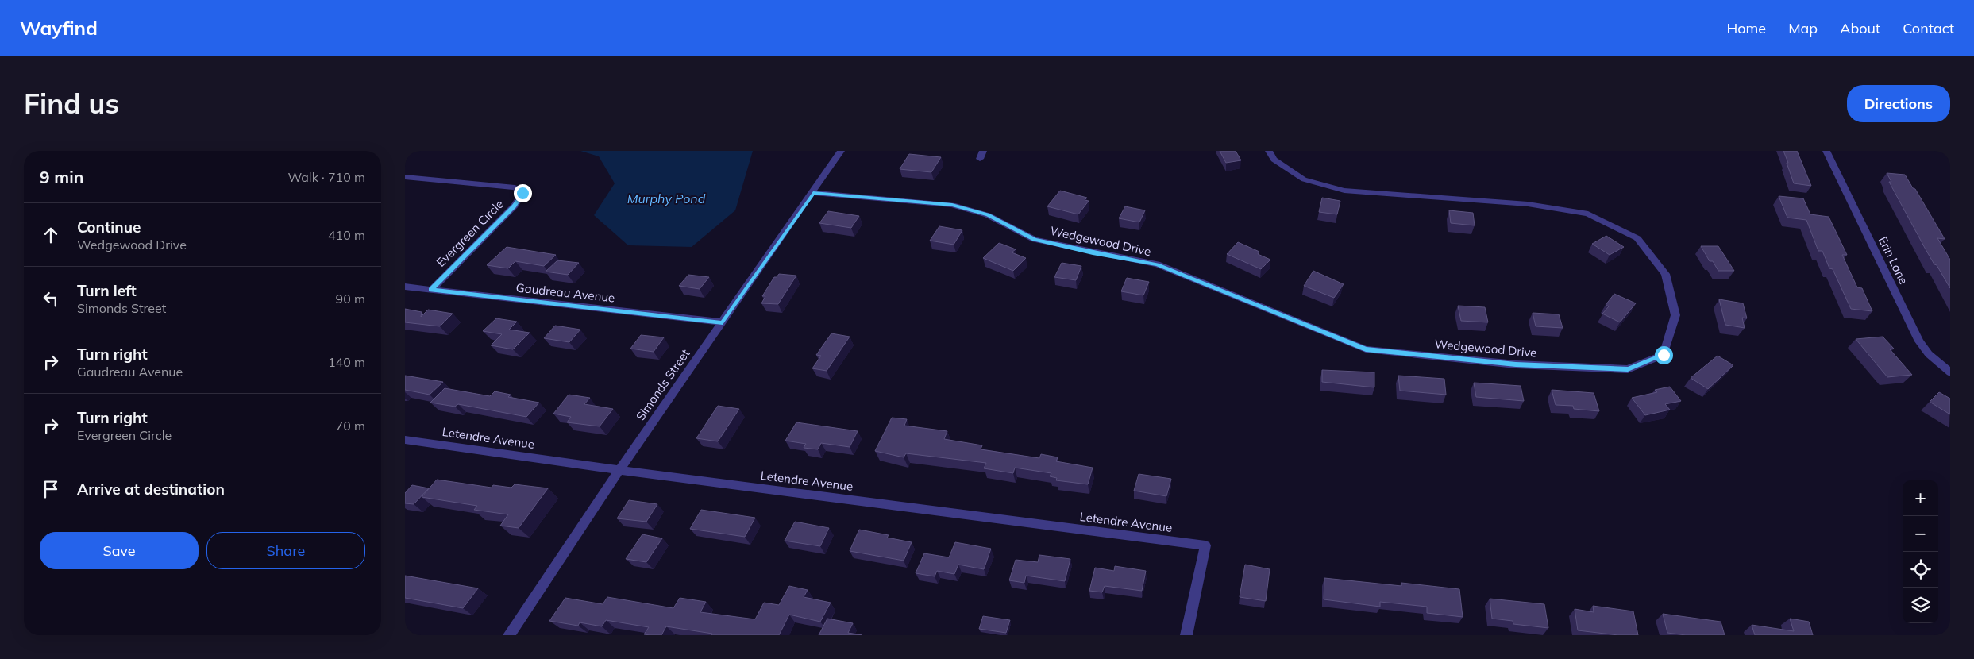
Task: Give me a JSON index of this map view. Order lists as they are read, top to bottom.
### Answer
{
  "streets": {
    "street": [
      "Evergreen Circle",
      "Wedgewood Drive",
      "Erin Lane",
      "Gaudreau Avenue",
      "Simonds Street",
      "Letendre Avenue"
    ]
  },
  "crossings": [
    ["Evergreen Circle", "Gaudreau Avenue"],
    ["Wedgewood Drive", "Simonds Street"],
    ["Gaudreau Avenue", "Simonds Street"],
    ["Simonds Street", "Letendre Avenue"]
  ],
  "water": ["Murphy Pond"],
  "page": {
    "header": "Wayfind",
    "nav": [
      "Home",
      "Map",
      "About",
      "Contact"
    ],
    "buttons": [
      "Directions",
      ["Save", "Share"]
    ],
    "title": "Find us",
    "heading": ["9 min", "Walk · 710 m"],
    "list": [
      ["Continue", "Wedgewood Drive", "410 m"],
      ["Turn left", "Simonds Street", "90 m"],
      ["Turn right", "Gaudreau Avenue", "140 m"],
      ["Turn right", "Evergreen Circle", "70 m"],
      "Arrive at destination"
    ],
    "map_buttons": ["+", "−"]
  }
}
